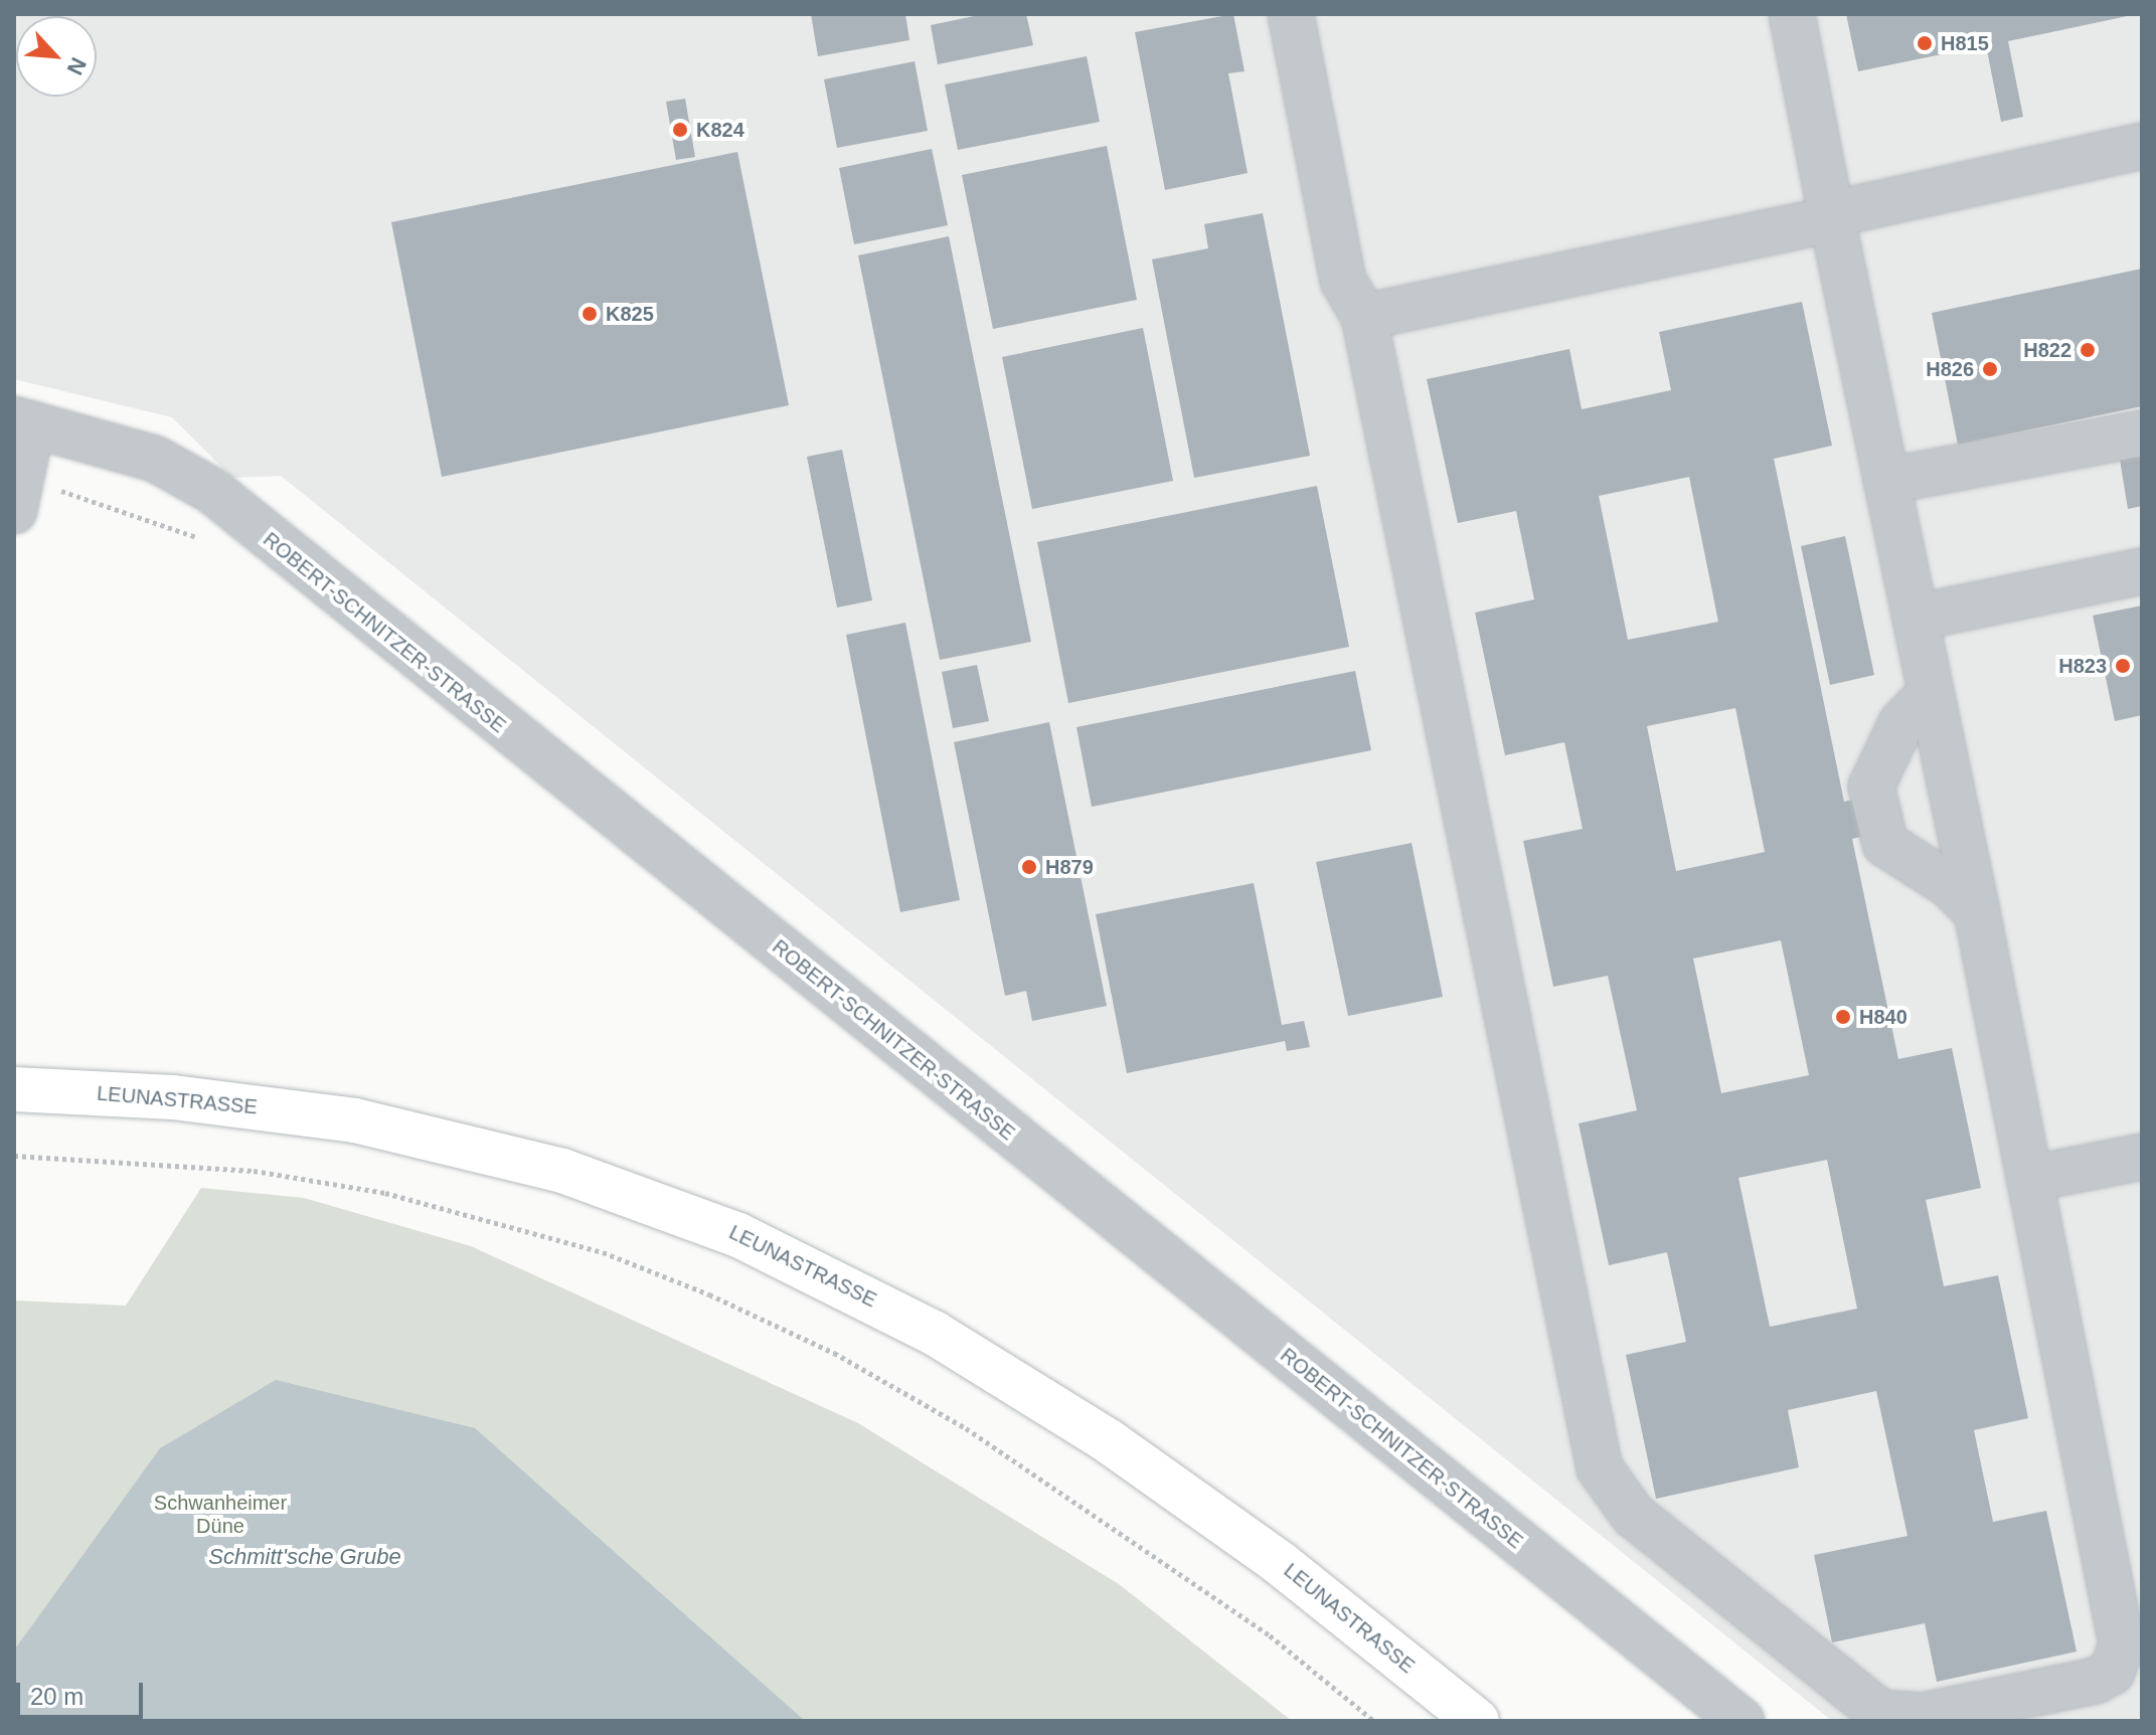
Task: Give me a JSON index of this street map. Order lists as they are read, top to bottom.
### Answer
{
  "streets": {
    "main road": ["LEUNASTRASSE"],
    "street": ["ROBERT-SCHNITZER-STRASSE"]
  },
  "water": ["Schmitt'sche Grube"],
  "parks": ["Schwanheimer Düne"],
  "places": [
    "H815",
    "K824",
    "K825",
    "H822",
    "H826",
    "H823",
    "H879",
    "H840"
  ],
  "scale_bar": "20 m",
  "north": "bottom right"
}
